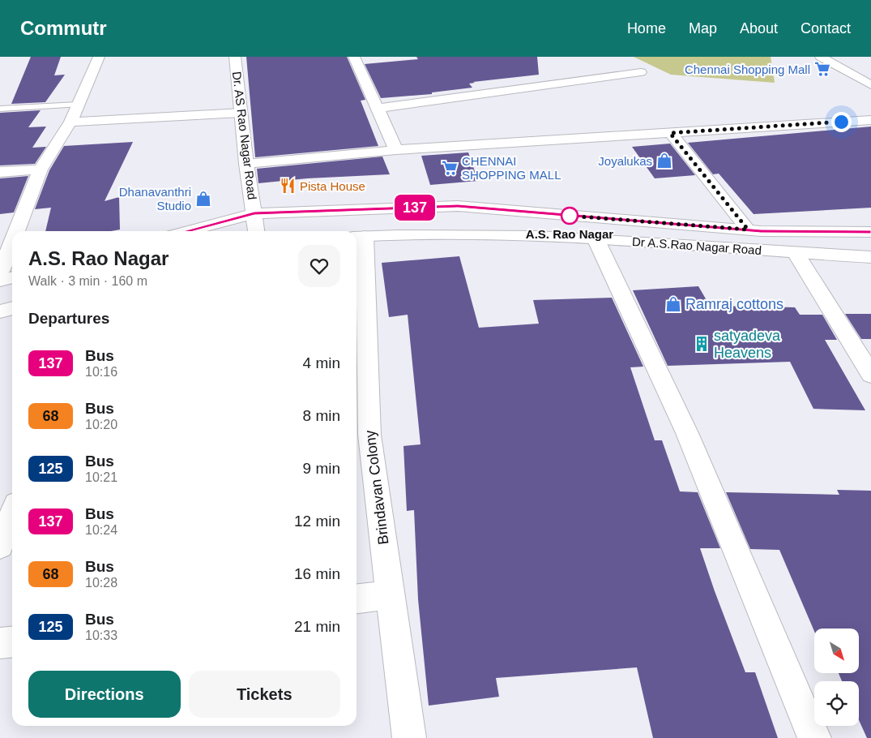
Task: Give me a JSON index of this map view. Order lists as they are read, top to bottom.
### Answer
{
  "streets": {
    "street": ["Dr. AS Rao Nagar Road", "Dr A.S.Rao Nagar Road", "Brindavan Colony"]
  },
  "crossings": [
    ["Dr A.S.Rao Nagar Road", "Brindavan Colony"]
  ],
  "places": {
    "supermarket": ["Chennai Shopping Mall", "CHENNAI SHOPPING MALL"],
    "shop": ["Joyalukas", "Dhanavanthri Studio", "Ramraj cottons"],
    "restaurant": ["Pista House"],
    "other": ["A.S. Rao Nagar"],
    "building": ["satyadeva Heavens"]
  },
  "lines": ["bus line 137"],
  "north": "bottom right",
  "page": {
    "header": "Commutr",
    "nav": [
      "Home",
      "Map",
      "About",
      "Contact"
    ],
    "on_map": "137",
    "heading": [
      ["A.S. Rao Nagar", "Walk · 3 min · 160 m"],
      "Departures"
    ],
    "list": [
      {
        "mark": "137",
        "name": "Bus",
        "note": "10:16",
        "value": "4 min"
      },
      {
        "mark": "68",
        "name": "Bus",
        "note": "10:20",
        "value": "8 min"
      },
      {
        "mark": "125",
        "name": "Bus",
        "note": "10:21",
        "value": "9 min"
      },
      {
        "mark": "137",
        "name": "Bus",
        "note": "10:24",
        "value": "12 min"
      },
      {
        "mark": "68",
        "name": "Bus",
        "note": "10:28",
        "value": "16 min"
      },
      {
        "mark": "125",
        "name": "Bus",
        "note": "10:33",
        "value": "21 min"
      }
    ],
    "buttons": ["Directions", "Tickets"]
  }
}
